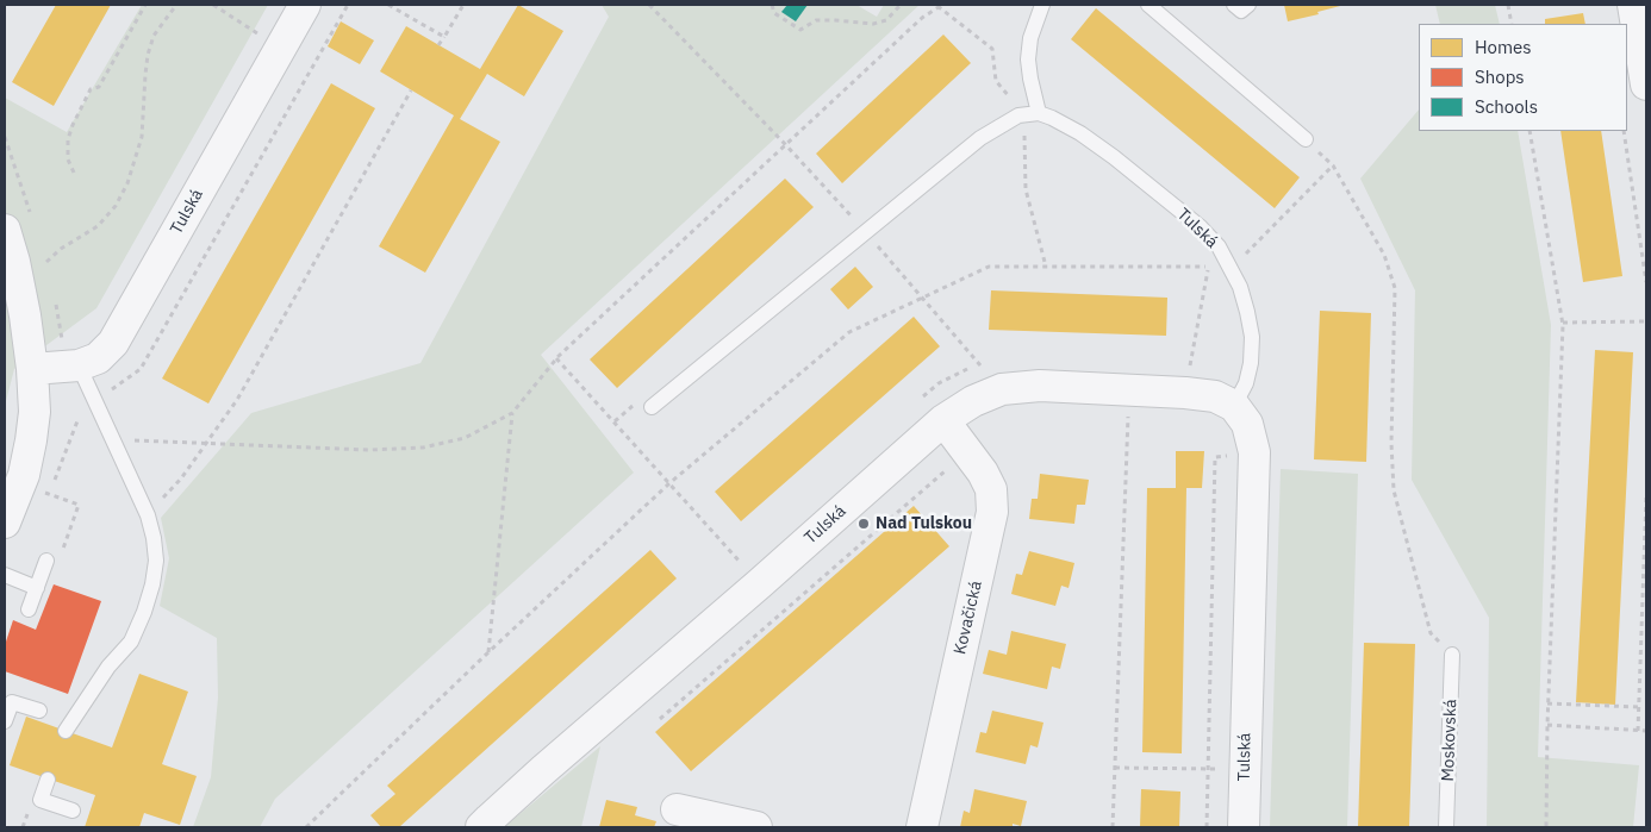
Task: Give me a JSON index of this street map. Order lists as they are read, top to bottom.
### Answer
{
  "streets": {
    "street": ["Tulská", "Kovačická"],
    "lane": ["Moskovská"]
  },
  "crossings": [
    ["Tulská", "Kovačická"]
  ],
  "places": ["Nad Tulskou"],
  "legend": ["Homes", "Shops", "Schools"]
}
